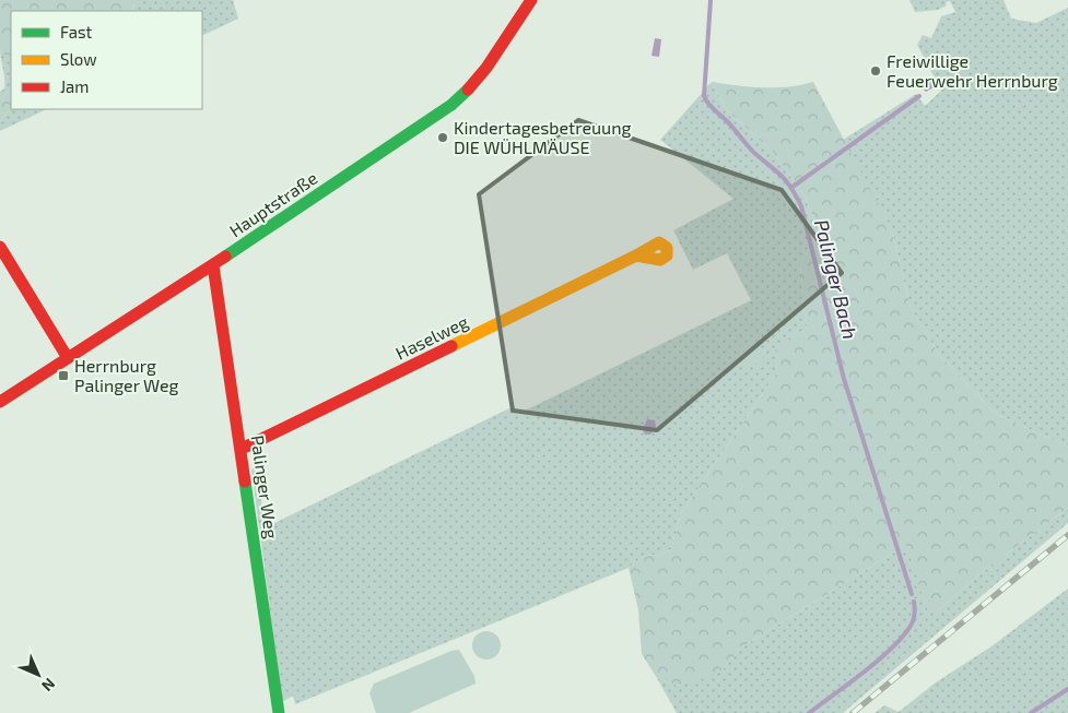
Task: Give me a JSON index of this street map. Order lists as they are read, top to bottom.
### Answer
{
  "streets": {
    "street": ["Hauptstraße", "Haselweg", "Palinger Weg"]
  },
  "crossings": [
    ["Hauptstraße", "Palinger Weg"],
    ["Haselweg", "Palinger Weg"]
  ],
  "water": ["Palinger Bach"],
  "places": {
    "other": ["Freiwillige Feuerwehr Herrnburg", "Kindertagesbetreuung DIE WÜHLMÄUSE"],
    "transit": ["Herrnburg Palinger Weg"]
  },
  "legend": ["Fast", "Slow", "Jam"],
  "north": "bottom right"
}
